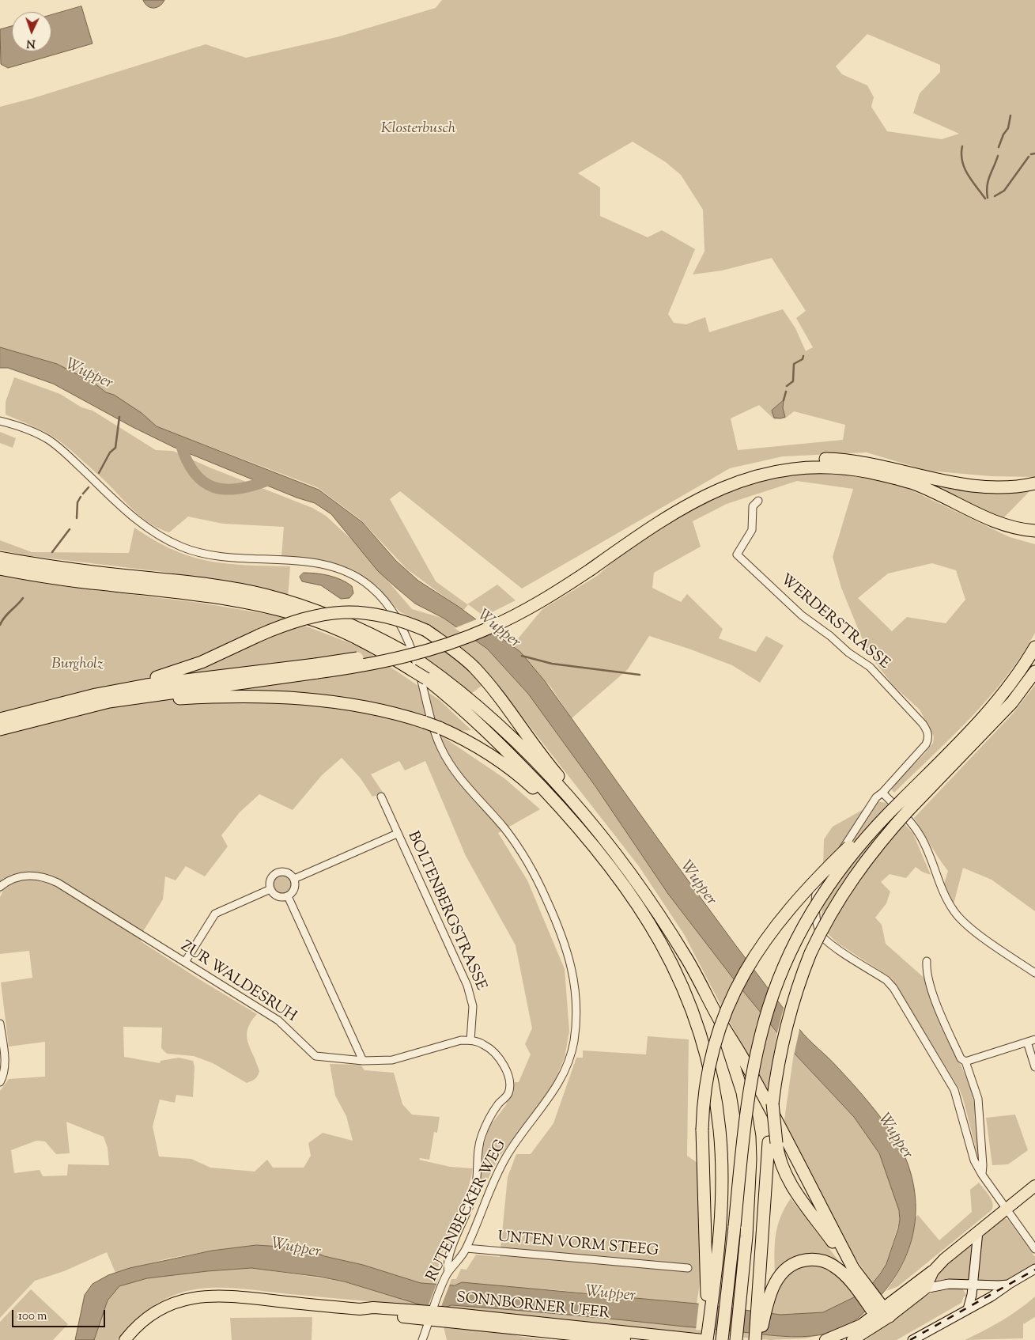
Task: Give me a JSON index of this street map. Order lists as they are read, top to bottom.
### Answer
{
  "streets": {
    "main road": ["SONNBORNER UFER"],
    "street": [
      "WERDERSTRASSE",
      "BOLTENBERGSTRASSE",
      "ZUR WALDESRUH",
      "RUTENBECKER WEG",
      "UNTEN VORM STEEG"
    ]
  },
  "crossings": [
    ["BOLTENBERGSTRASSE", "ZUR WALDESRUH"],
    ["ZUR WALDESRUH", "RUTENBECKER WEG"],
    ["RUTENBECKER WEG", "UNTEN VORM STEEG"],
    ["RUTENBECKER WEG", "SONNBORNER UFER"]
  ],
  "water": ["Wupper"],
  "parks": ["Klosterbusch", "Burgholz"],
  "scale_bar": "100 m",
  "north": "bottom"
}
